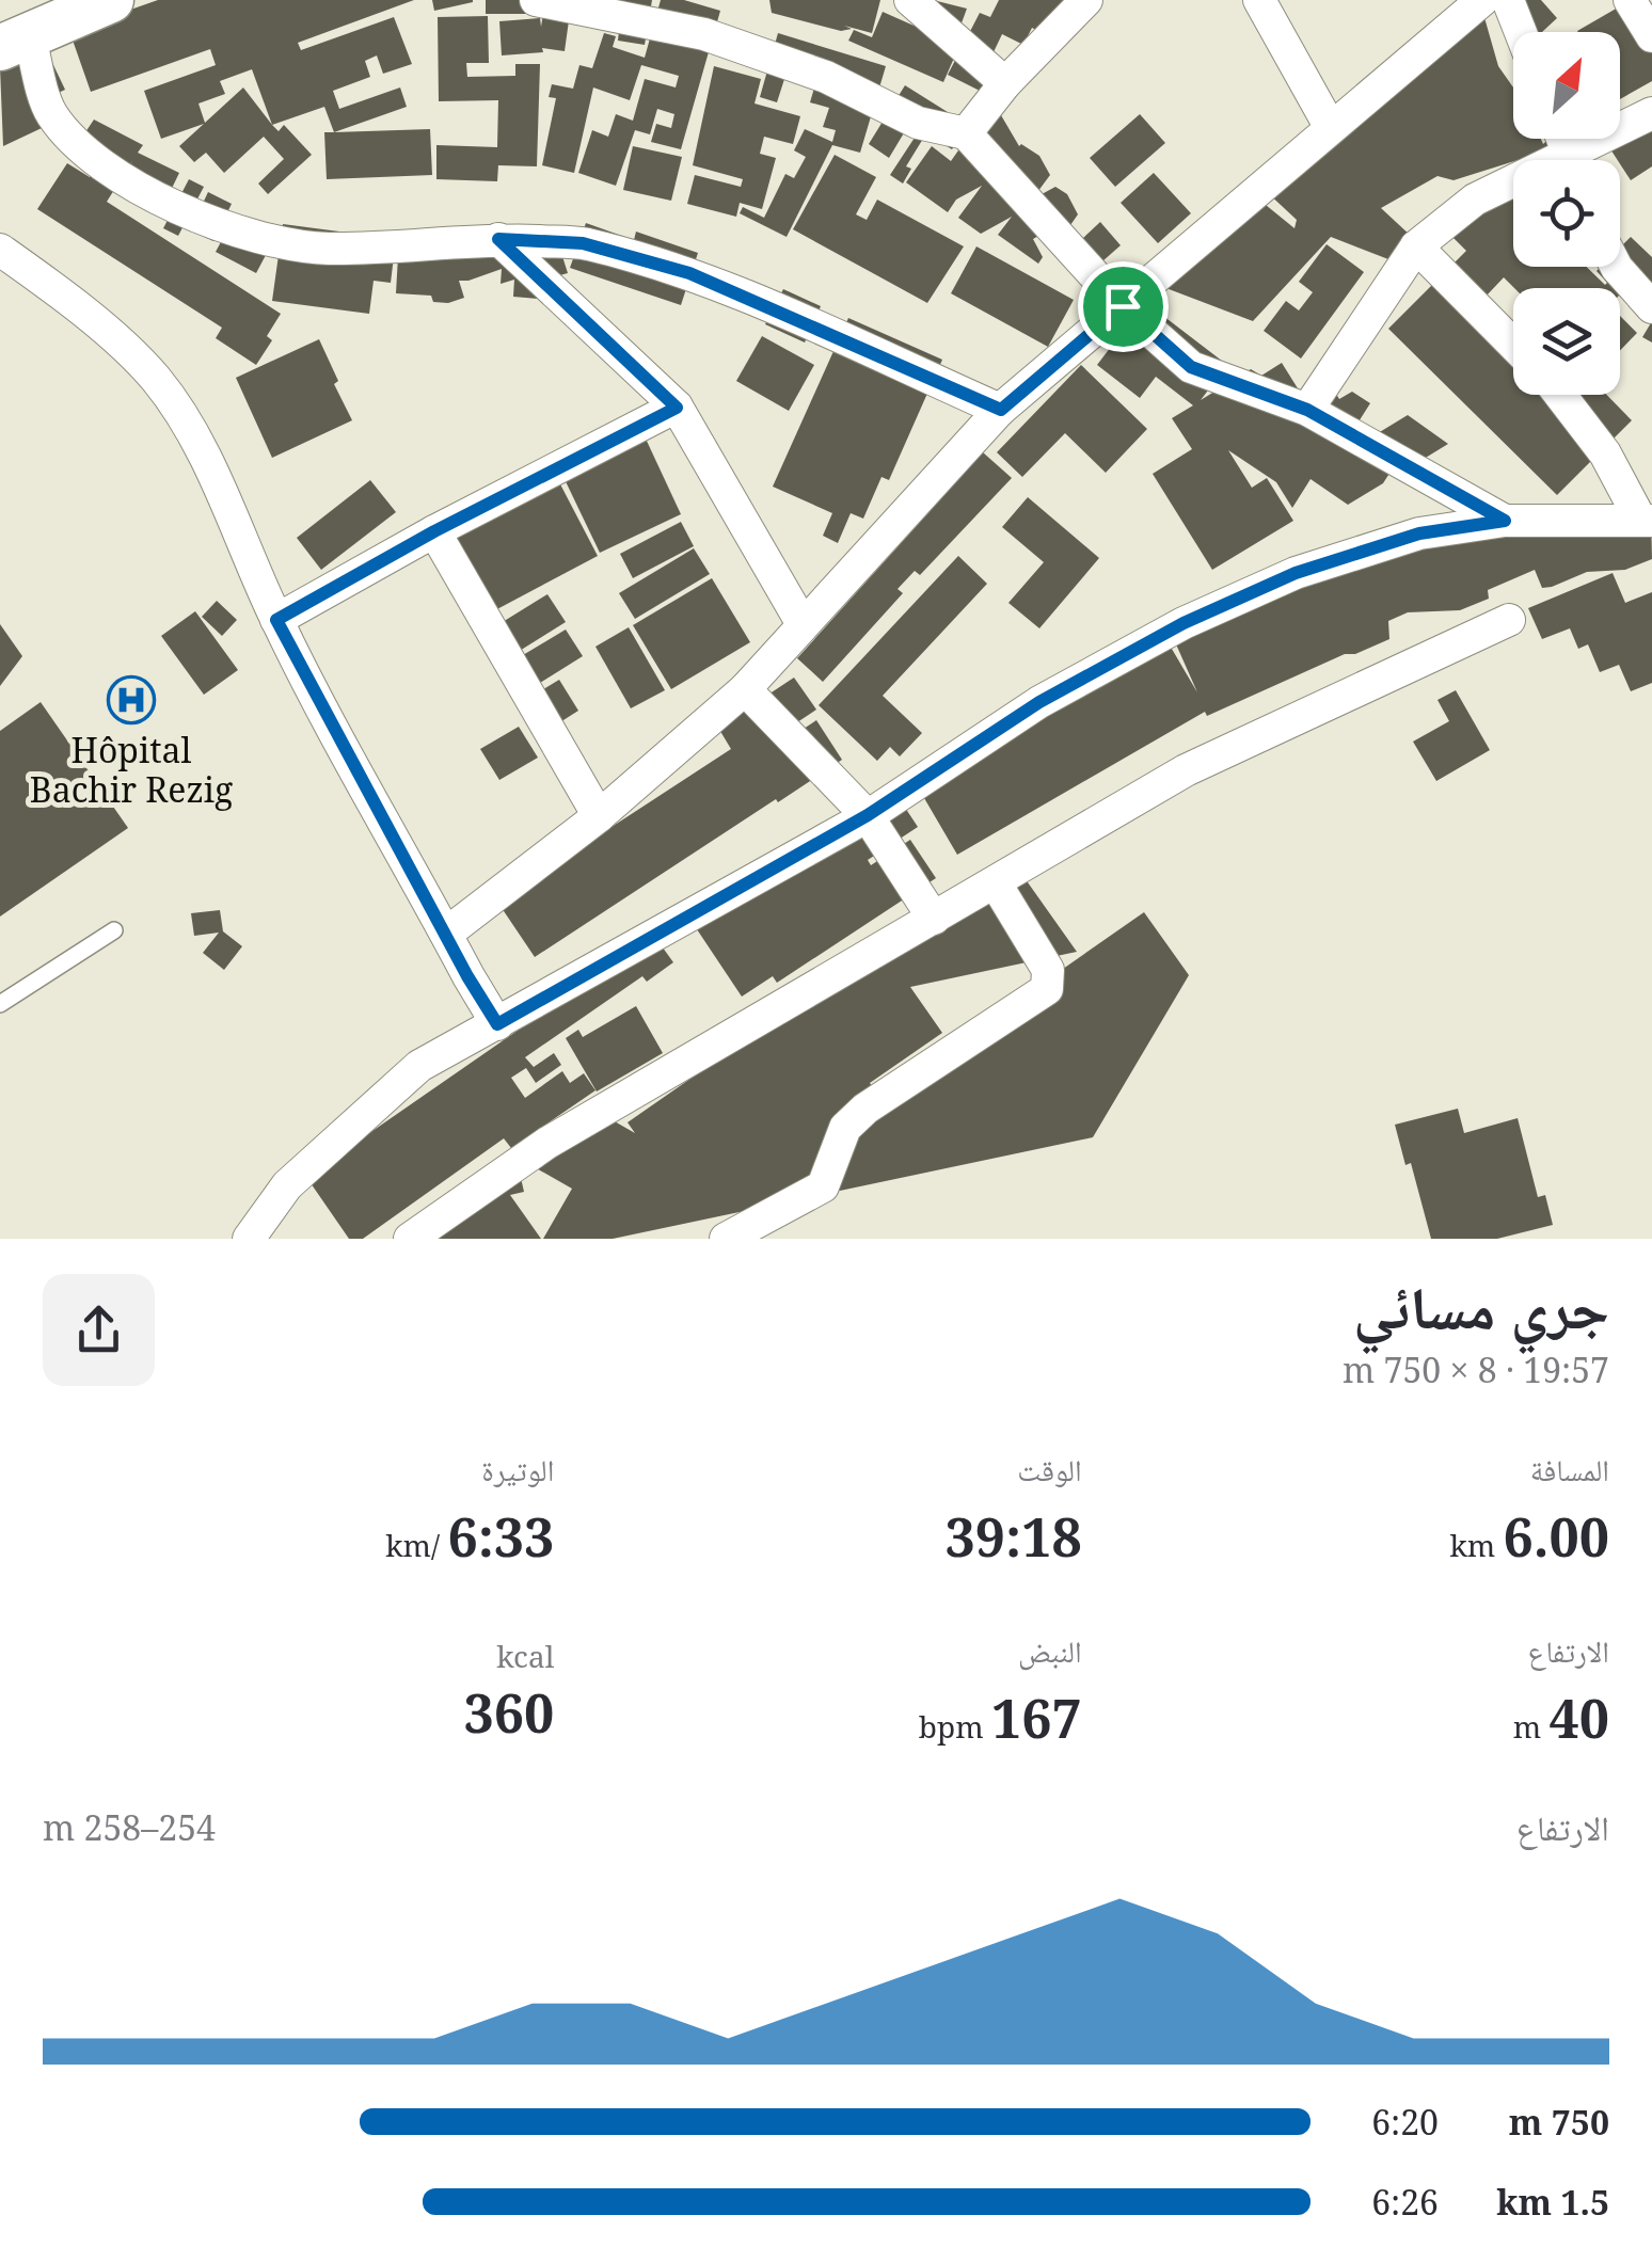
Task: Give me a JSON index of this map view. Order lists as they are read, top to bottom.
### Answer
{
  "places": {
    "hospital": ["Hôpital Bachir Rezig"]
  },
  "north": "top right",
  "page": {
    "heading": ["جري مسائي", "19:57 · 8 × 750 m"],
    "stats": [
      ["المسافة", "6.00 km"],
      ["الوقت", "39:18"],
      ["الوتيرة", "6:33 /km"],
      ["الارتفاع", "40 m"],
      ["النبض", "167 bpm"],
      ["kcal", "360"]
    ],
    "chart": ["الارتفاع", "254–258 m"],
    "list": [
      {
        "name": "750 m",
        "note": "6:20"
      },
      {
        "name": "1.5 km",
        "note": "6:26"
      }
    ]
  }
}
